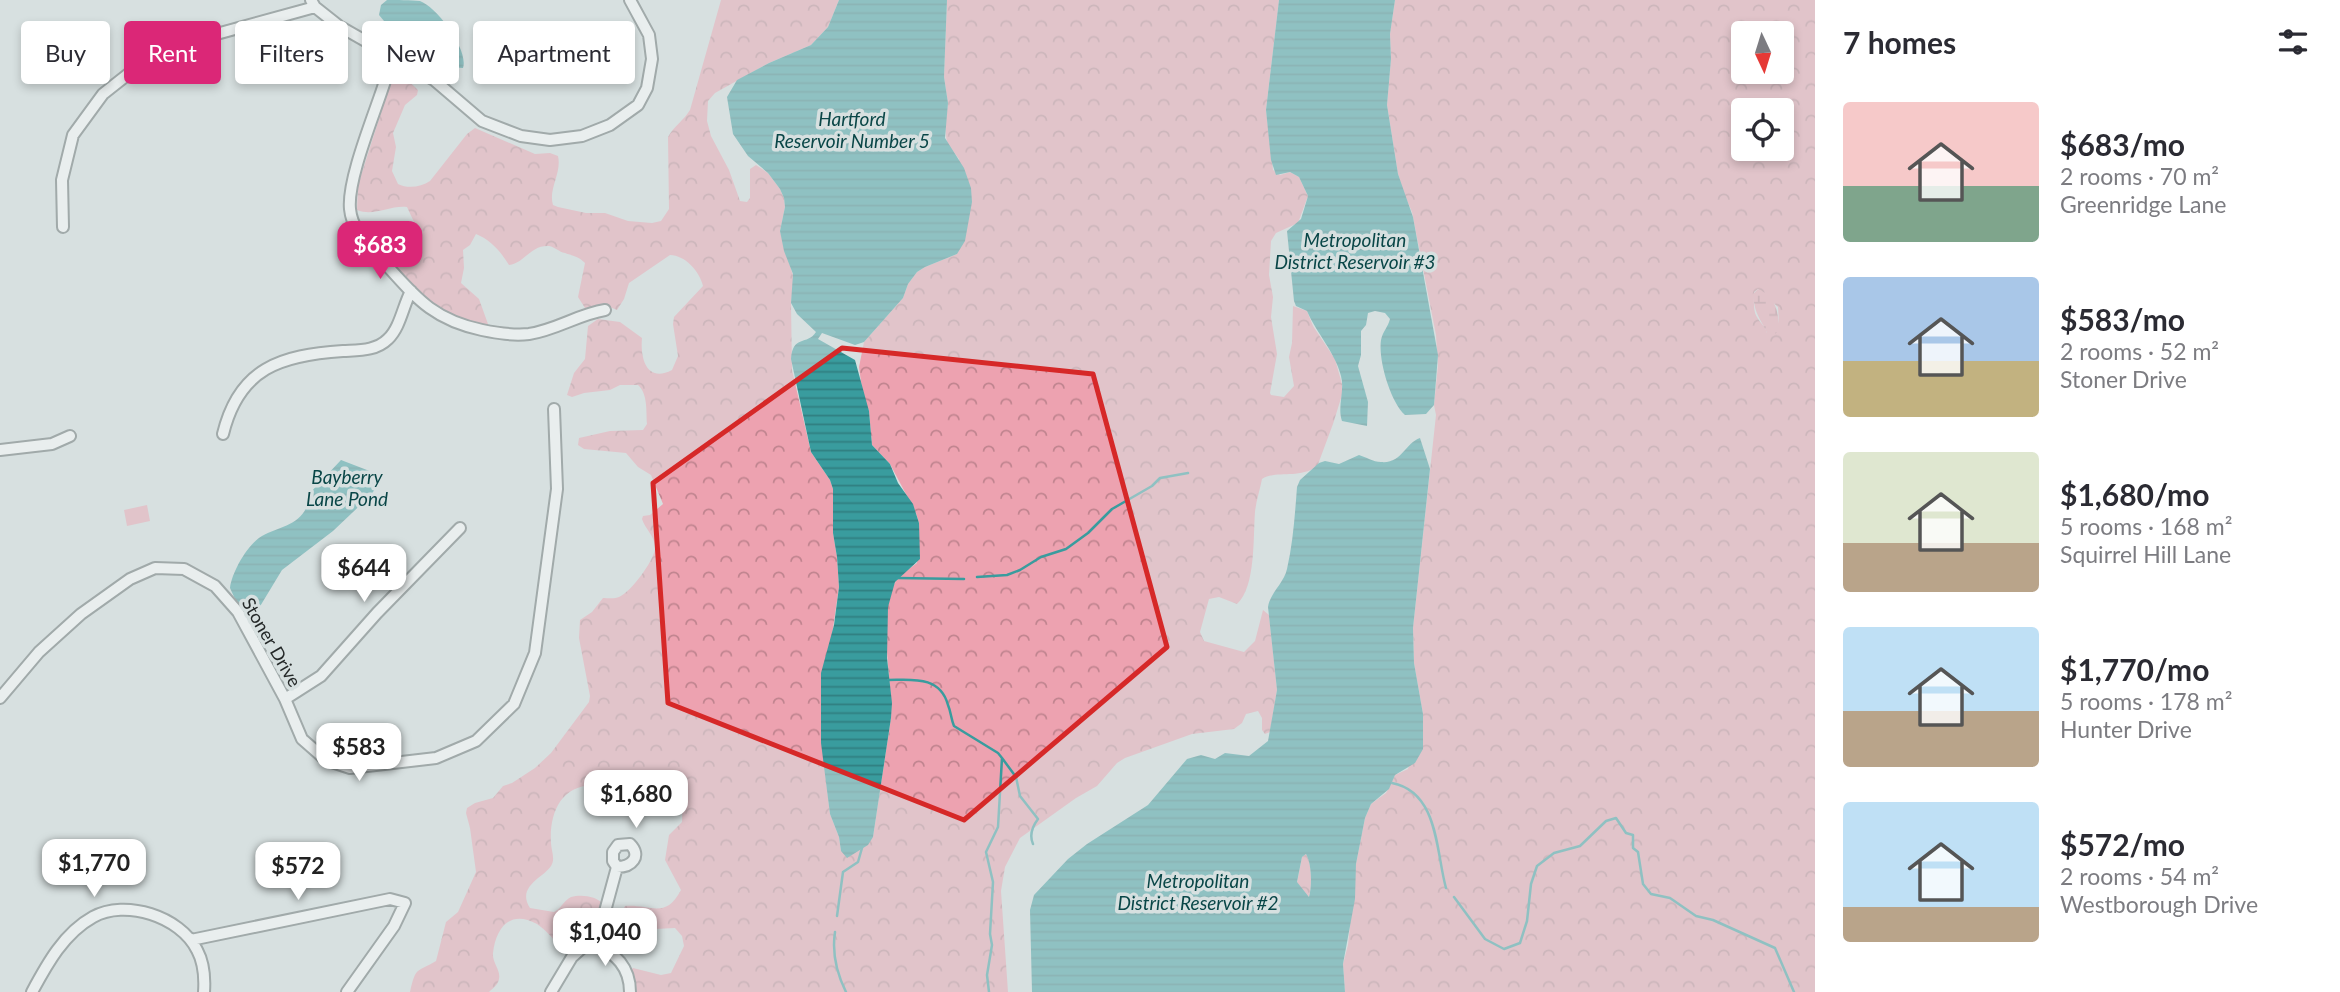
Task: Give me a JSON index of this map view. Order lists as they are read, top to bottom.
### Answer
{
  "streets": {
    "street": ["Stoner Drive"]
  },
  "water": [
    "Hartford Reservoir Number 5",
    "Metropolitan District Reservoir #3",
    "Bayberry Lane Pond",
    "Metropolitan District Reservoir #2"
  ],
  "north": "bottom",
  "page": {
    "heading": "7 homes",
    "chip": [
      "Buy",
      "Rent",
      "Filters",
      "New",
      "Apartment"
    ],
    "list": [
      {
        "name": "$683/mo",
        "note": "2 rooms · 70 m² · Greenridge Lane"
      },
      {
        "name": "$583/mo",
        "note": "2 rooms · 52 m² · Stoner Drive"
      },
      {
        "name": "$1,680/mo",
        "note": "5 rooms · 168 m² · Squirrel Hill Lane"
      },
      {
        "name": "$1,770/mo",
        "note": "5 rooms · 178 m² · Hunter Drive"
      },
      {
        "name": "$572/mo",
        "note": "2 rooms · 54 m² · Westborough Drive"
      }
    ],
    "price": [
      "$683",
      "$644",
      "$583",
      "$1,680",
      "$1,770",
      "$572",
      "$1,040"
    ]
  }
}
